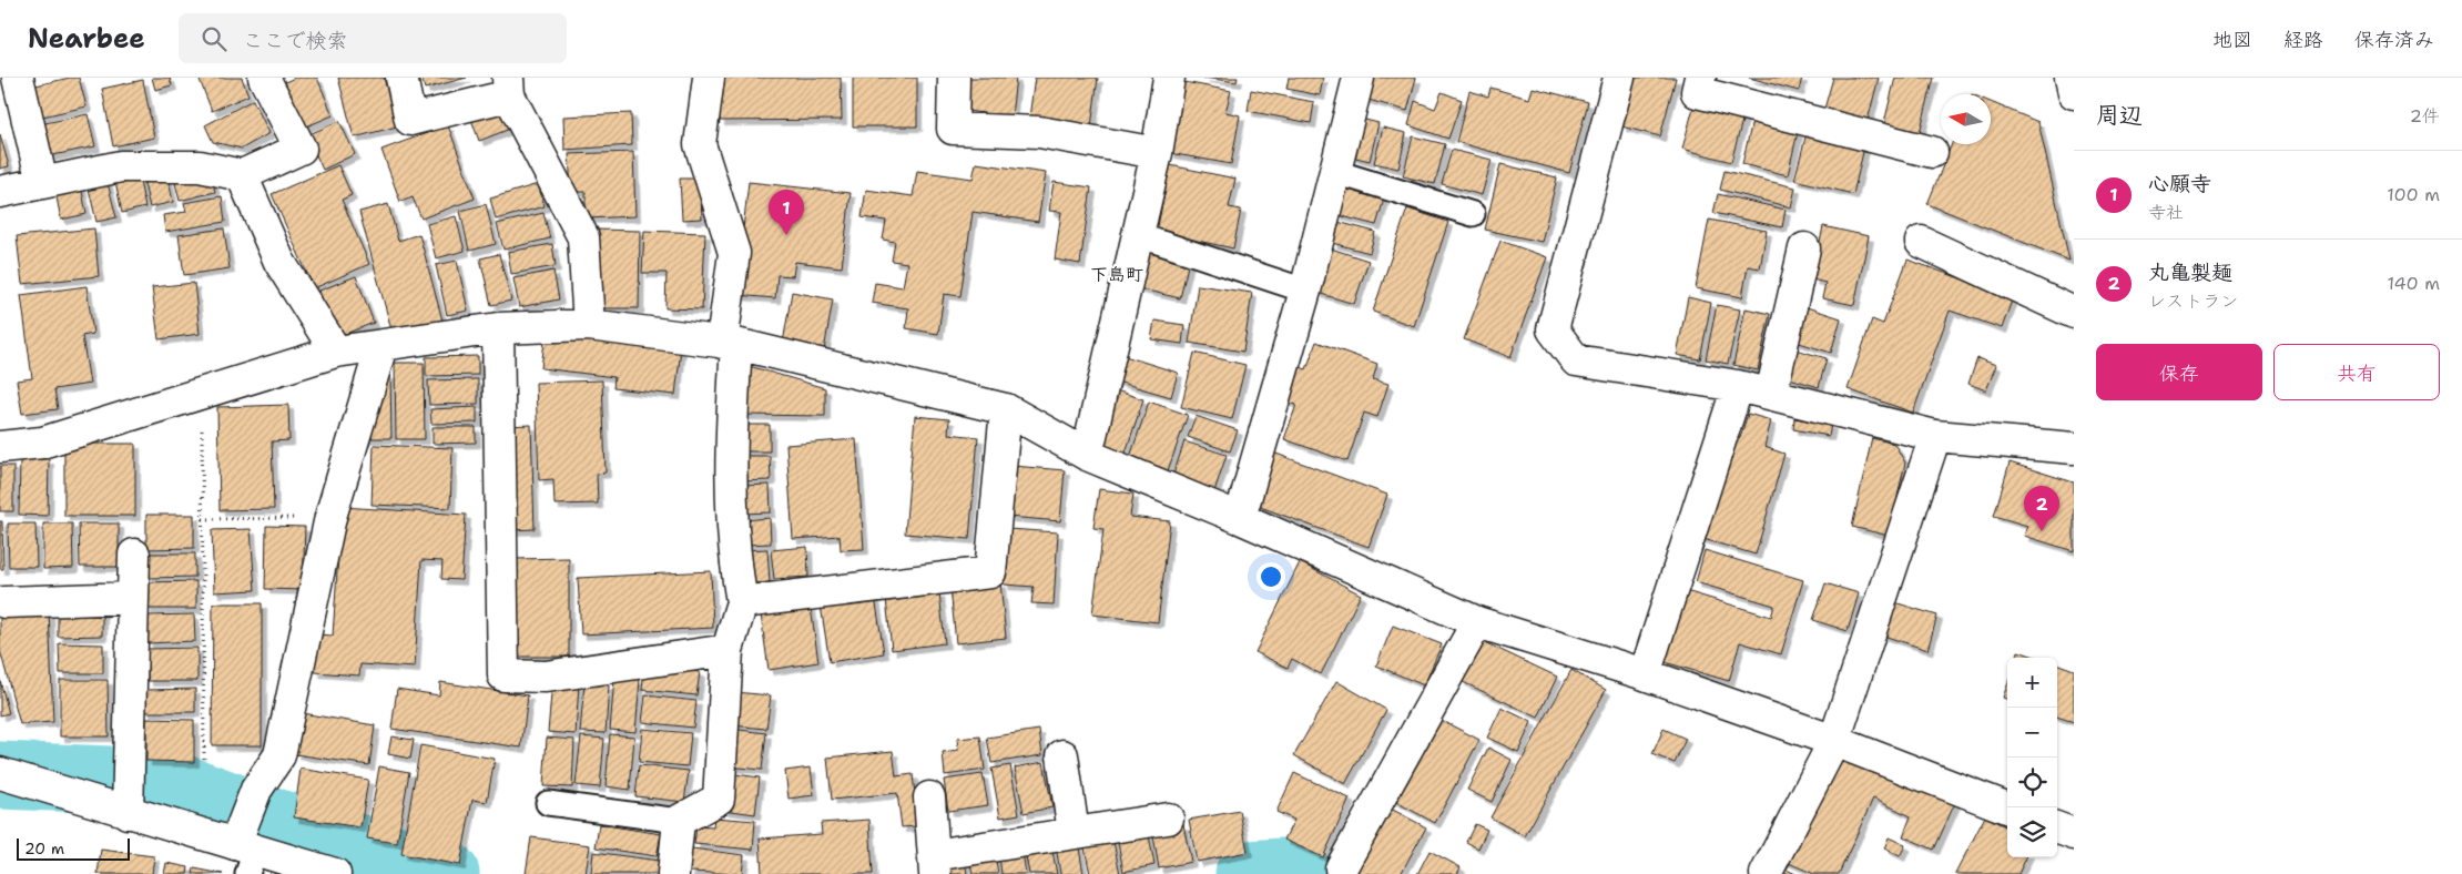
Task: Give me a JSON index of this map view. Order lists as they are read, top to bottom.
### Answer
{
  "districts": ["下島町"],
  "scale_bar": "20 m",
  "north": "left",
  "page": {
    "header": "Nearbee",
    "search": "ここで検索",
    "nav": ["地図", "経路", "保存済み"],
    "heading": ["周辺", "2件"],
    "list": [
      {
        "mark": "1",
        "name": "心願寺",
        "note": "寺社",
        "value": "100 m"
      },
      {
        "mark": "2",
        "name": "丸亀製麺",
        "note": "レストラン",
        "value": "140 m"
      }
    ],
    "pins": ["1", "2"],
    "buttons": ["保存", "共有"],
    "map_buttons": ["+", "−"],
    "scale": "20 m"
  }
}
